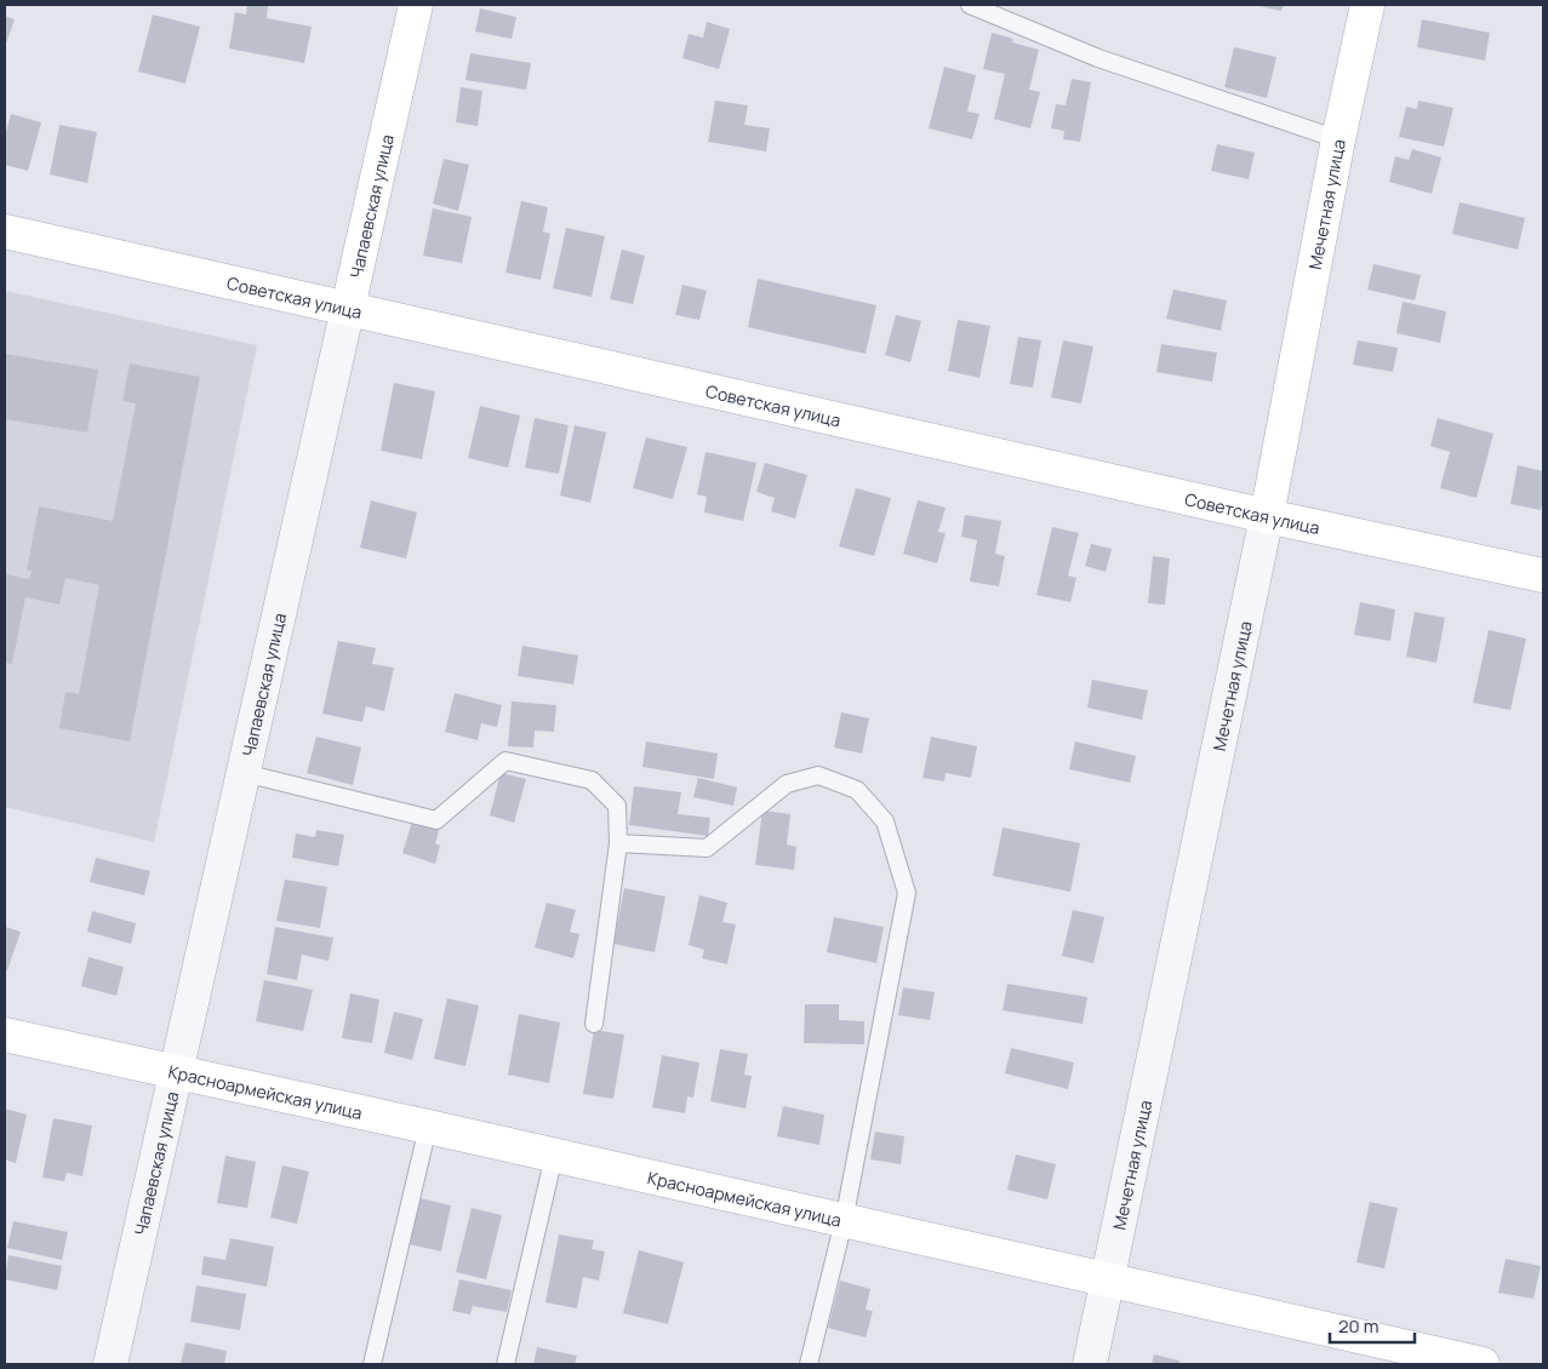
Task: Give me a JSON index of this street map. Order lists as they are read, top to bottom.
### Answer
{
  "streets": {
    "street": [
      "Мечетная улица",
      "Чапаевская улица",
      "Советская улица",
      "Красноармейская улица"
    ]
  },
  "crossings": [
    ["Мечетная улица", "Советская улица"],
    ["Мечетная улица", "Красноармейская улица"],
    ["Чапаевская улица", "Советская улица"],
    ["Чапаевская улица", "Красноармейская улица"]
  ],
  "scale_bar": "20 m"
}
